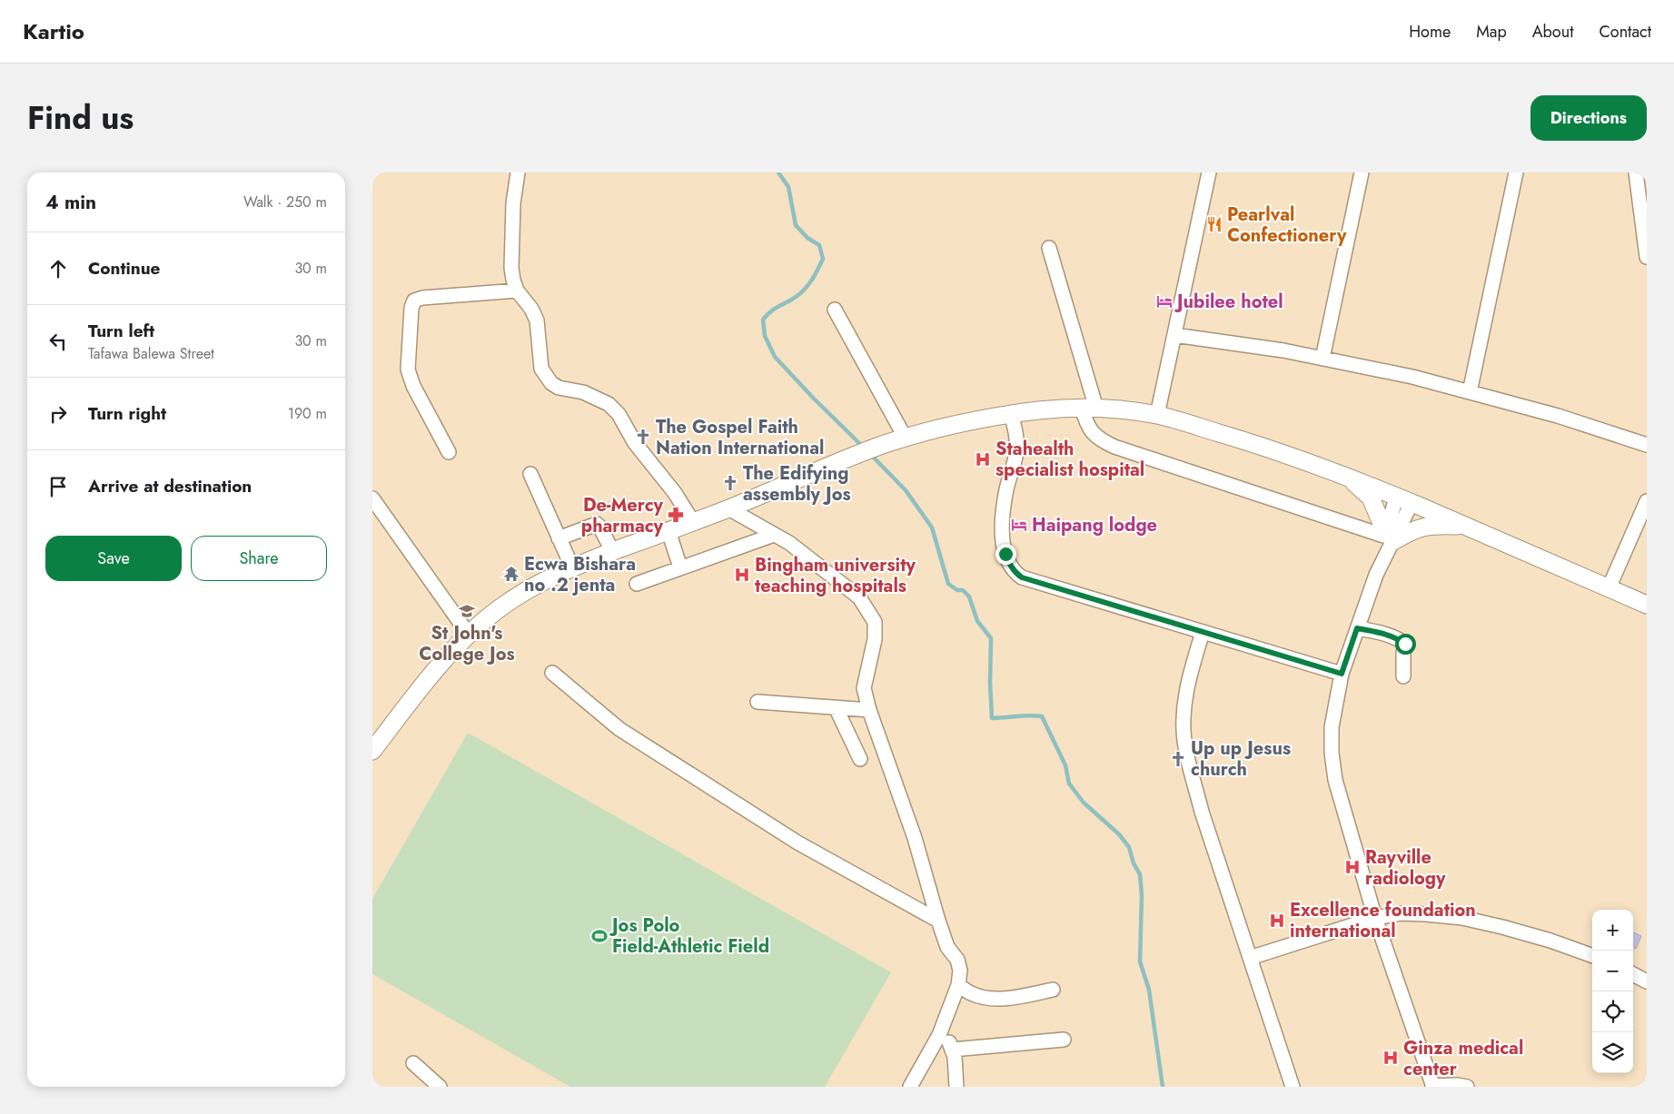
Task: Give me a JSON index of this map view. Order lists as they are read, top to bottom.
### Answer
{
  "places": {
    "restaurant": ["Pearlval Confectionery"],
    "hotel": ["Jubilee hotel", "Haipang lodge"],
    "church": ["The Gospel Faith Nation International", "The Edifying assembly Jos", "Up up Jesus church"],
    "hospital": [
      "Stahealth specialist hospital",
      "Bingham university teaching hospitals",
      "Rayville radiology",
      "Excellence foundation international",
      "Ginza medical center"
    ],
    "pharmacy": ["De-Mercy pharmacy"],
    "temple": ["Ecwa Bishara no .2 jenta"],
    "school or university": ["St John's College Jos"],
    "sports": ["Jos Polo Field-Athletic Field"]
  },
  "page": {
    "header": "Kartio",
    "nav": [
      "Home",
      "Map",
      "About",
      "Contact"
    ],
    "title": "Find us",
    "buttons": [
      "Directions",
      ["Save", "Share"]
    ],
    "heading": ["4 min", "Walk · 250 m"],
    "list": [
      ["Continue", "30 m"],
      ["Turn left", "Tafawa Balewa Street", "30 m"],
      ["Turn right", "190 m"],
      "Arrive at destination"
    ],
    "map_buttons": ["+", "−"]
  }
}
